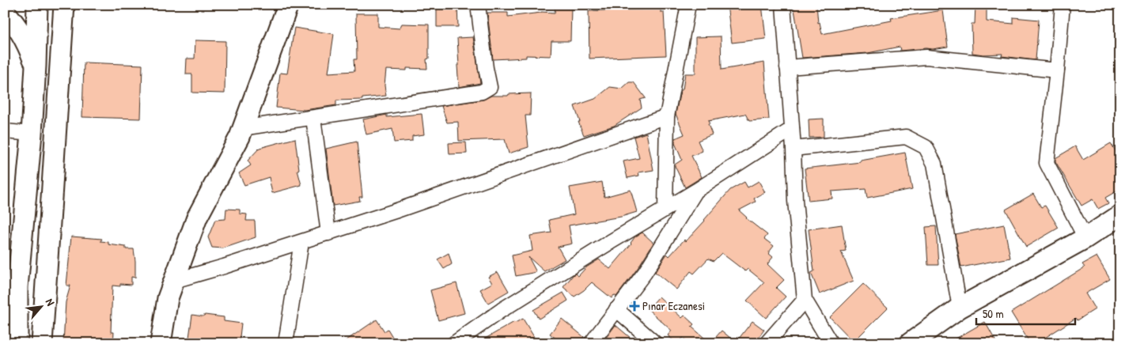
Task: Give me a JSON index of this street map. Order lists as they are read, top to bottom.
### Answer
{
  "places": {
    "health": ["Pınar Eczanesi"]
  },
  "scale_bar": "50 m",
  "north": "top right"
}
